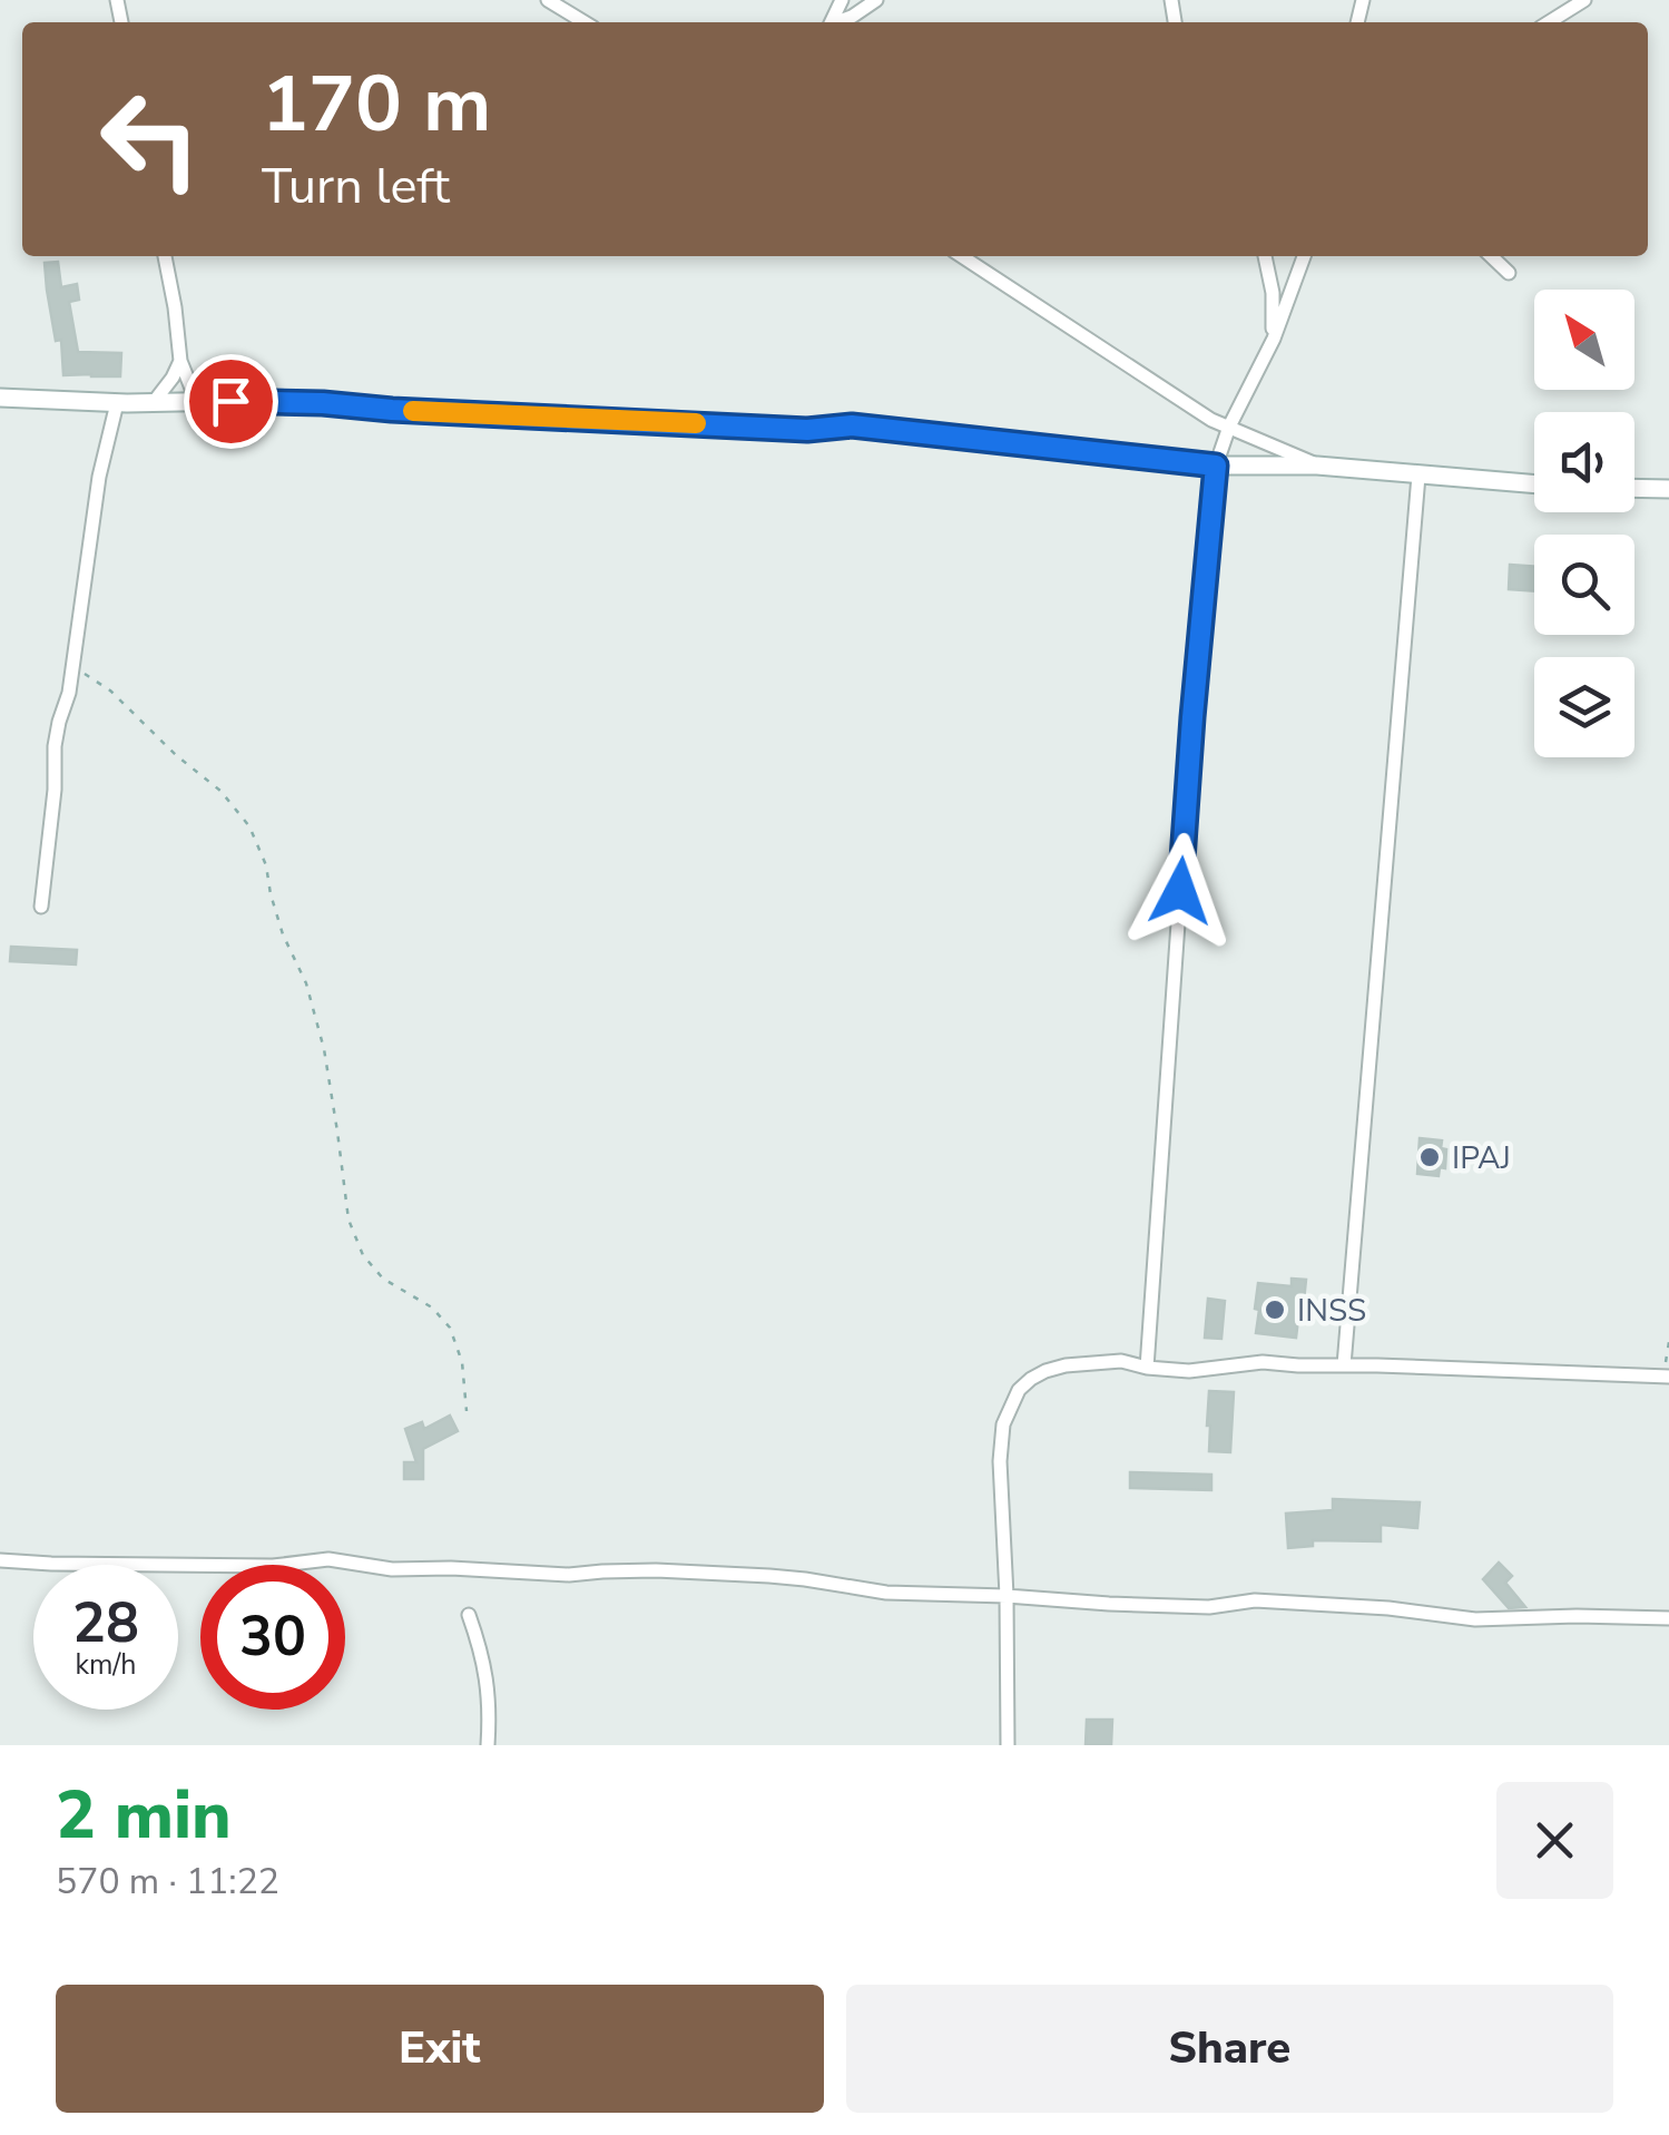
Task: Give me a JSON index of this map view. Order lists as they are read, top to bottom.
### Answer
{
  "places": ["IPAJ", "INSS"],
  "north": "top left",
  "page": {
    "turn": ["170 m", "Turn left"],
    "speed": "28 km/h",
    "limit": "30",
    "heading": ["2 min", "570 m · 11:22"],
    "buttons": ["Exit", "Share"]
  }
}
